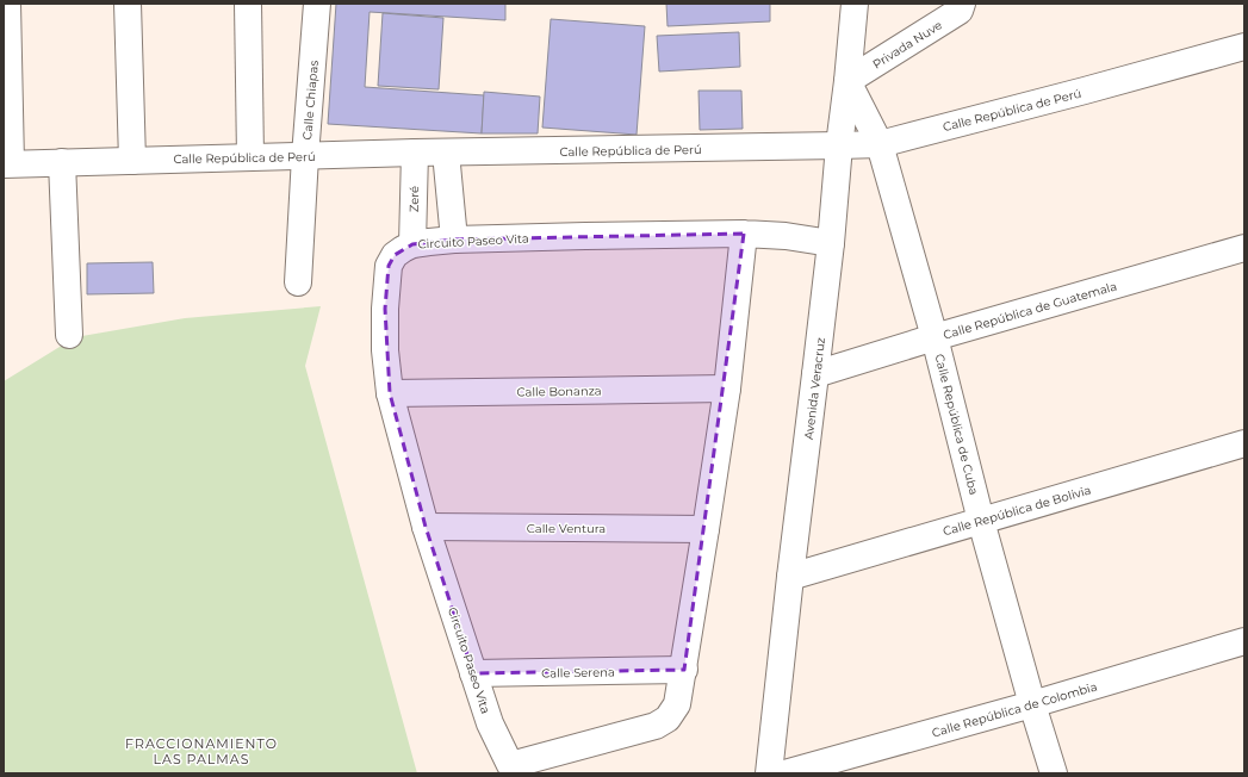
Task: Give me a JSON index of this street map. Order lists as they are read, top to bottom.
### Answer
{
  "streets": {
    "street": [
      "Privada Nuve",
      "Calle Chiapas",
      "Calle República de Perú",
      "Zeré",
      "Circuito Paseo Vita",
      "Calle República de Guatemala",
      "Avenida Veracruz",
      "Calle Bonanza",
      "Calle República de Cuba",
      "Calle República de Bolivia",
      "Calle Ventura",
      "Calle Serena",
      "Calle República de Colombia"
    ]
  },
  "crossings": [
    ["Privada Nuve", "Avenida Veracruz"],
    ["Privada Nuve", "Calle República de Cuba"],
    ["Calle Chiapas", "Calle República de Perú"],
    ["Calle República de Perú", "Zeré"],
    ["Calle República de Perú", "Avenida Veracruz"],
    ["Calle República de Perú", "Calle República de Cuba"],
    ["Zeré", "Circuito Paseo Vita"],
    ["Circuito Paseo Vita", "Avenida Veracruz"],
    ["Circuito Paseo Vita", "Calle Bonanza"],
    ["Circuito Paseo Vita", "Calle Ventura"],
    ["Circuito Paseo Vita", "Calle Serena"],
    ["Calle República de Guatemala", "Avenida Veracruz"],
    ["Calle República de Guatemala", "Calle República de Cuba"],
    ["Avenida Veracruz", "Calle República de Cuba"],
    ["Avenida Veracruz", "Calle República de Bolivia"],
    ["Calle República de Cuba", "Calle República de Bolivia"],
    ["Calle República de Cuba", "Calle República de Colombia"]
  ],
  "districts": ["FRACCIONAMIENTO LAS PALMAS"]
}
